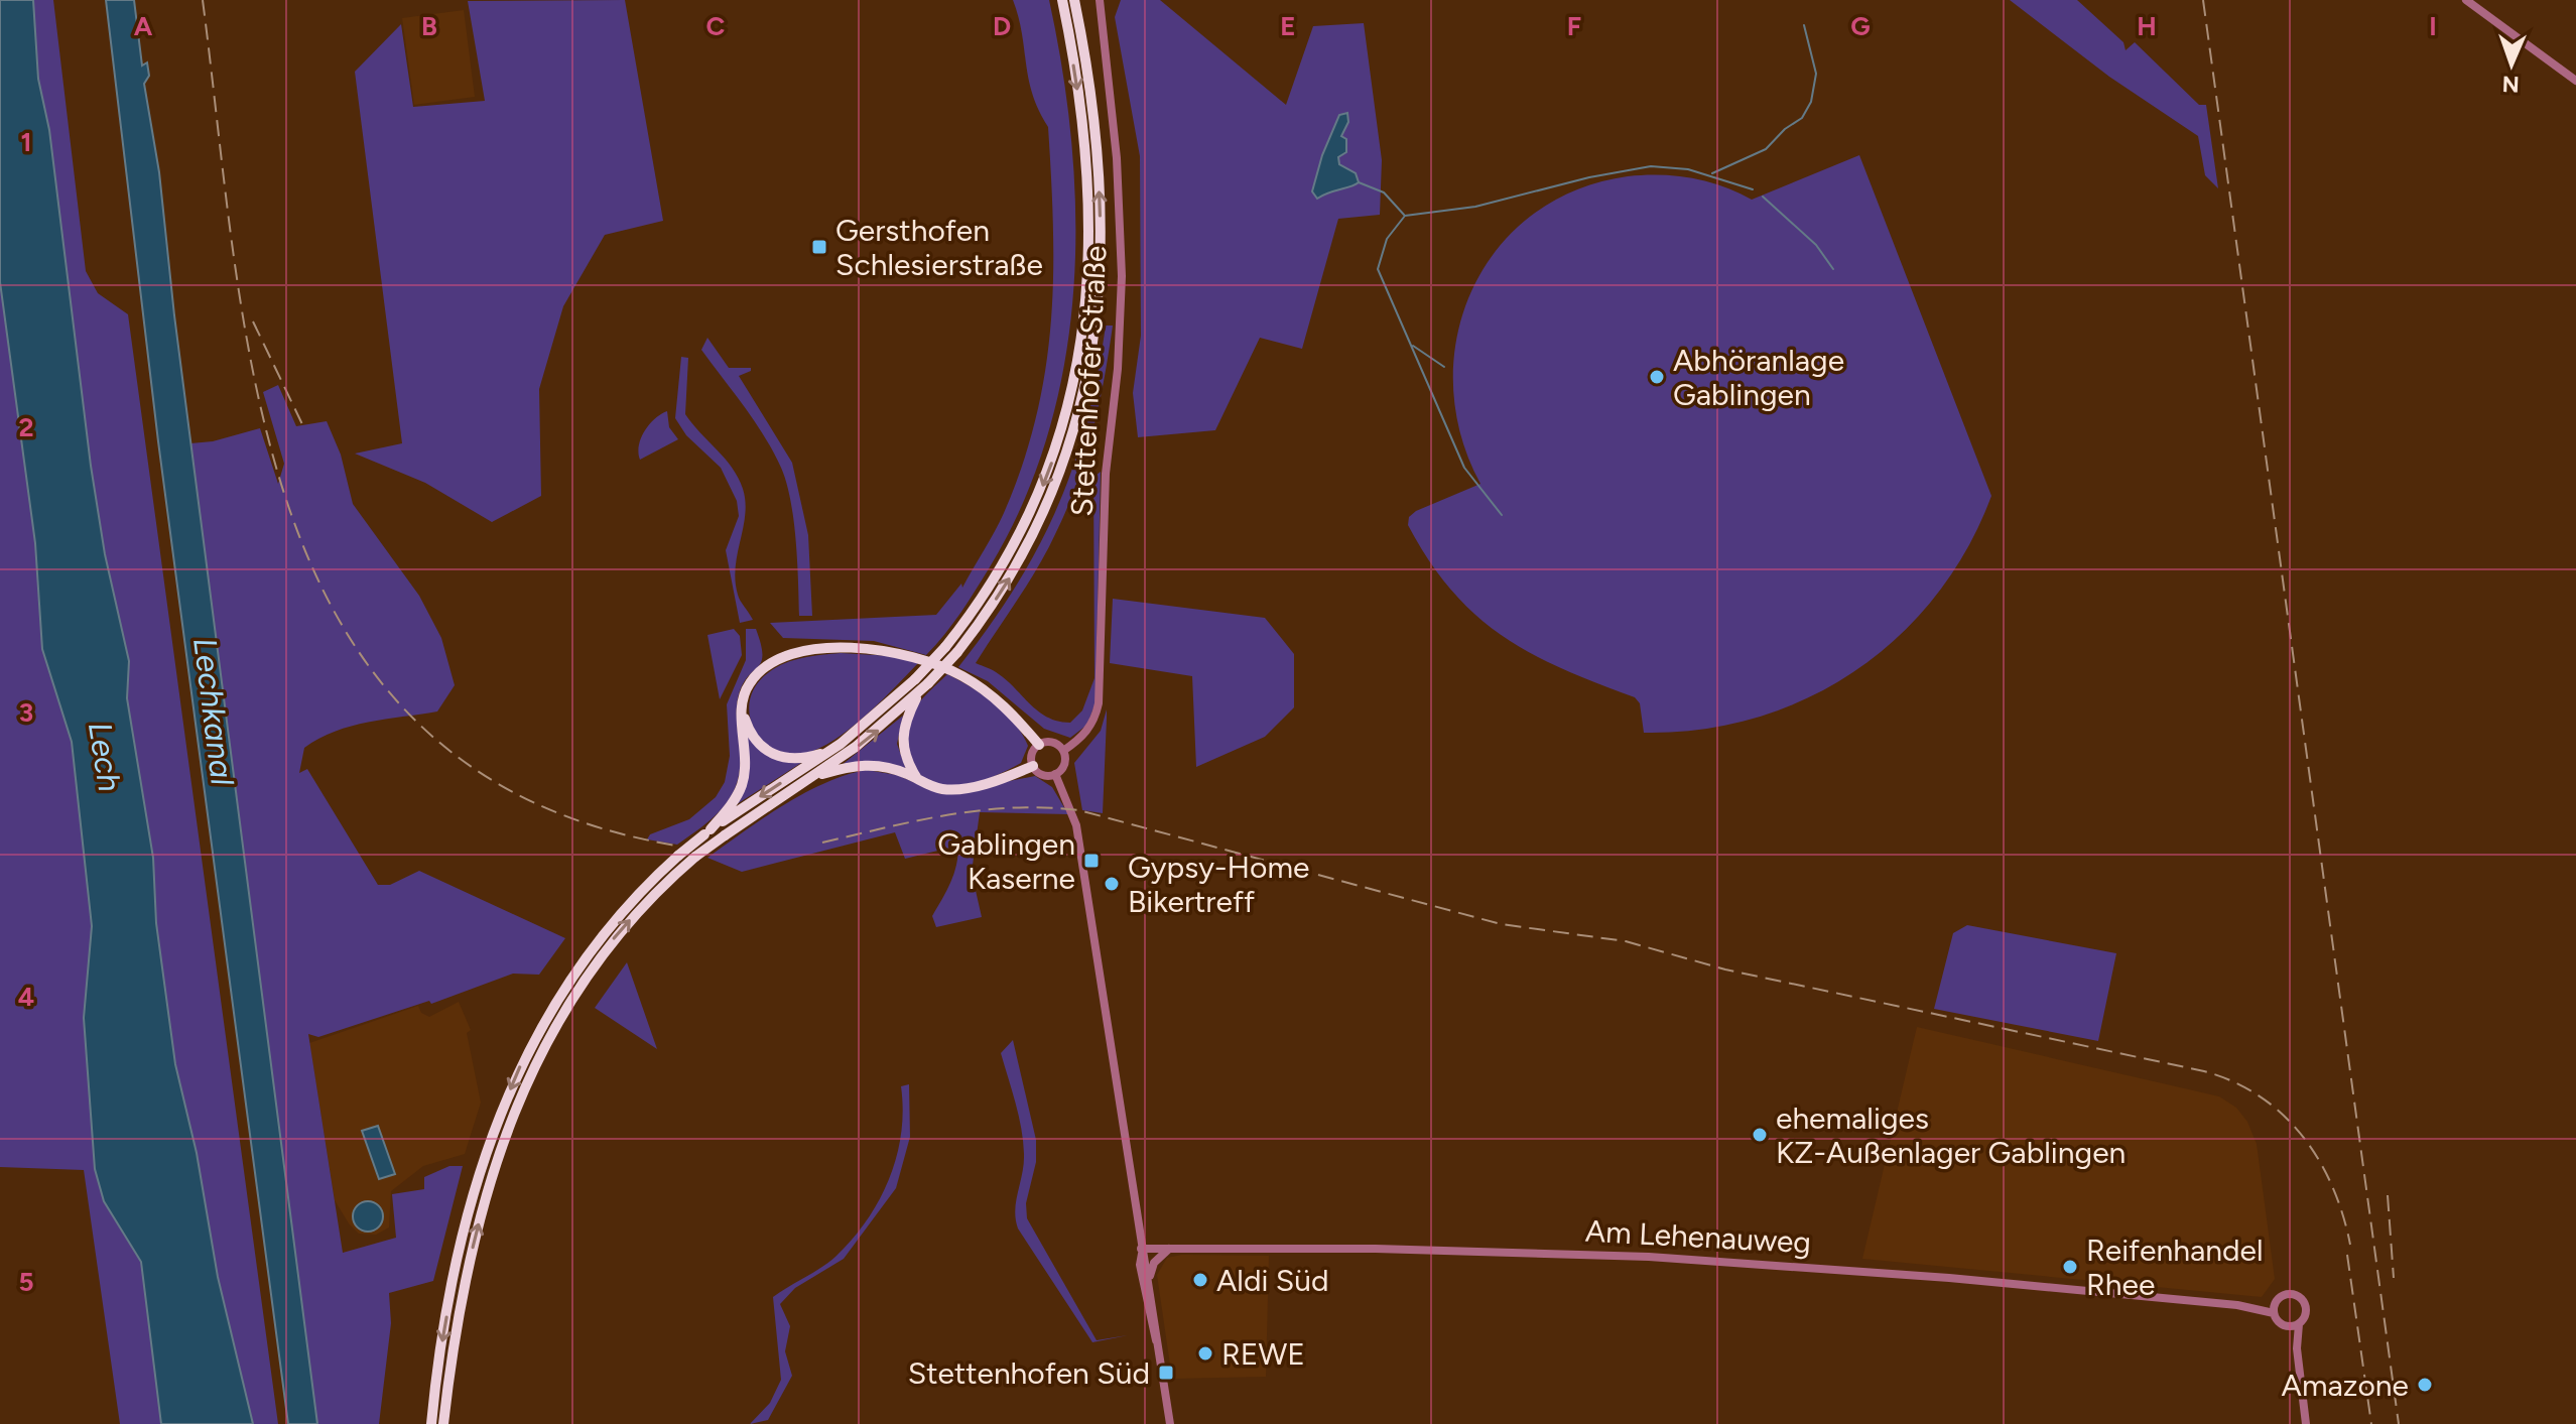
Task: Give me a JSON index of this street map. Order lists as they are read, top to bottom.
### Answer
{
  "streets": {
    "street": ["Stettenhofer Straße", "Am Lehenauweg"]
  },
  "water": ["Lechkanal", "Lech"],
  "places": {
    "transit": ["Gersthofen Schlesierstraße", "Gablingen Kaserne", "Stettenhofen Süd"],
    "other": [
      "Abhöranlage Gablingen",
      "Gypsy-Home Bikertreff",
      "ehemaliges KZ-Außenlager Gablingen",
      "Reifenhandel Rhee",
      "Aldi Süd",
      "REWE",
      "Amazone"
    ]
  },
  "north": "bottom",
  "grid": {
    "columns": [
      "A",
      "B",
      "C",
      "D",
      "E",
      "F",
      "G",
      "H",
      "I"
    ],
    "rows": [
      "1",
      "2",
      "3",
      "4",
      "5"
    ]
  }
}
